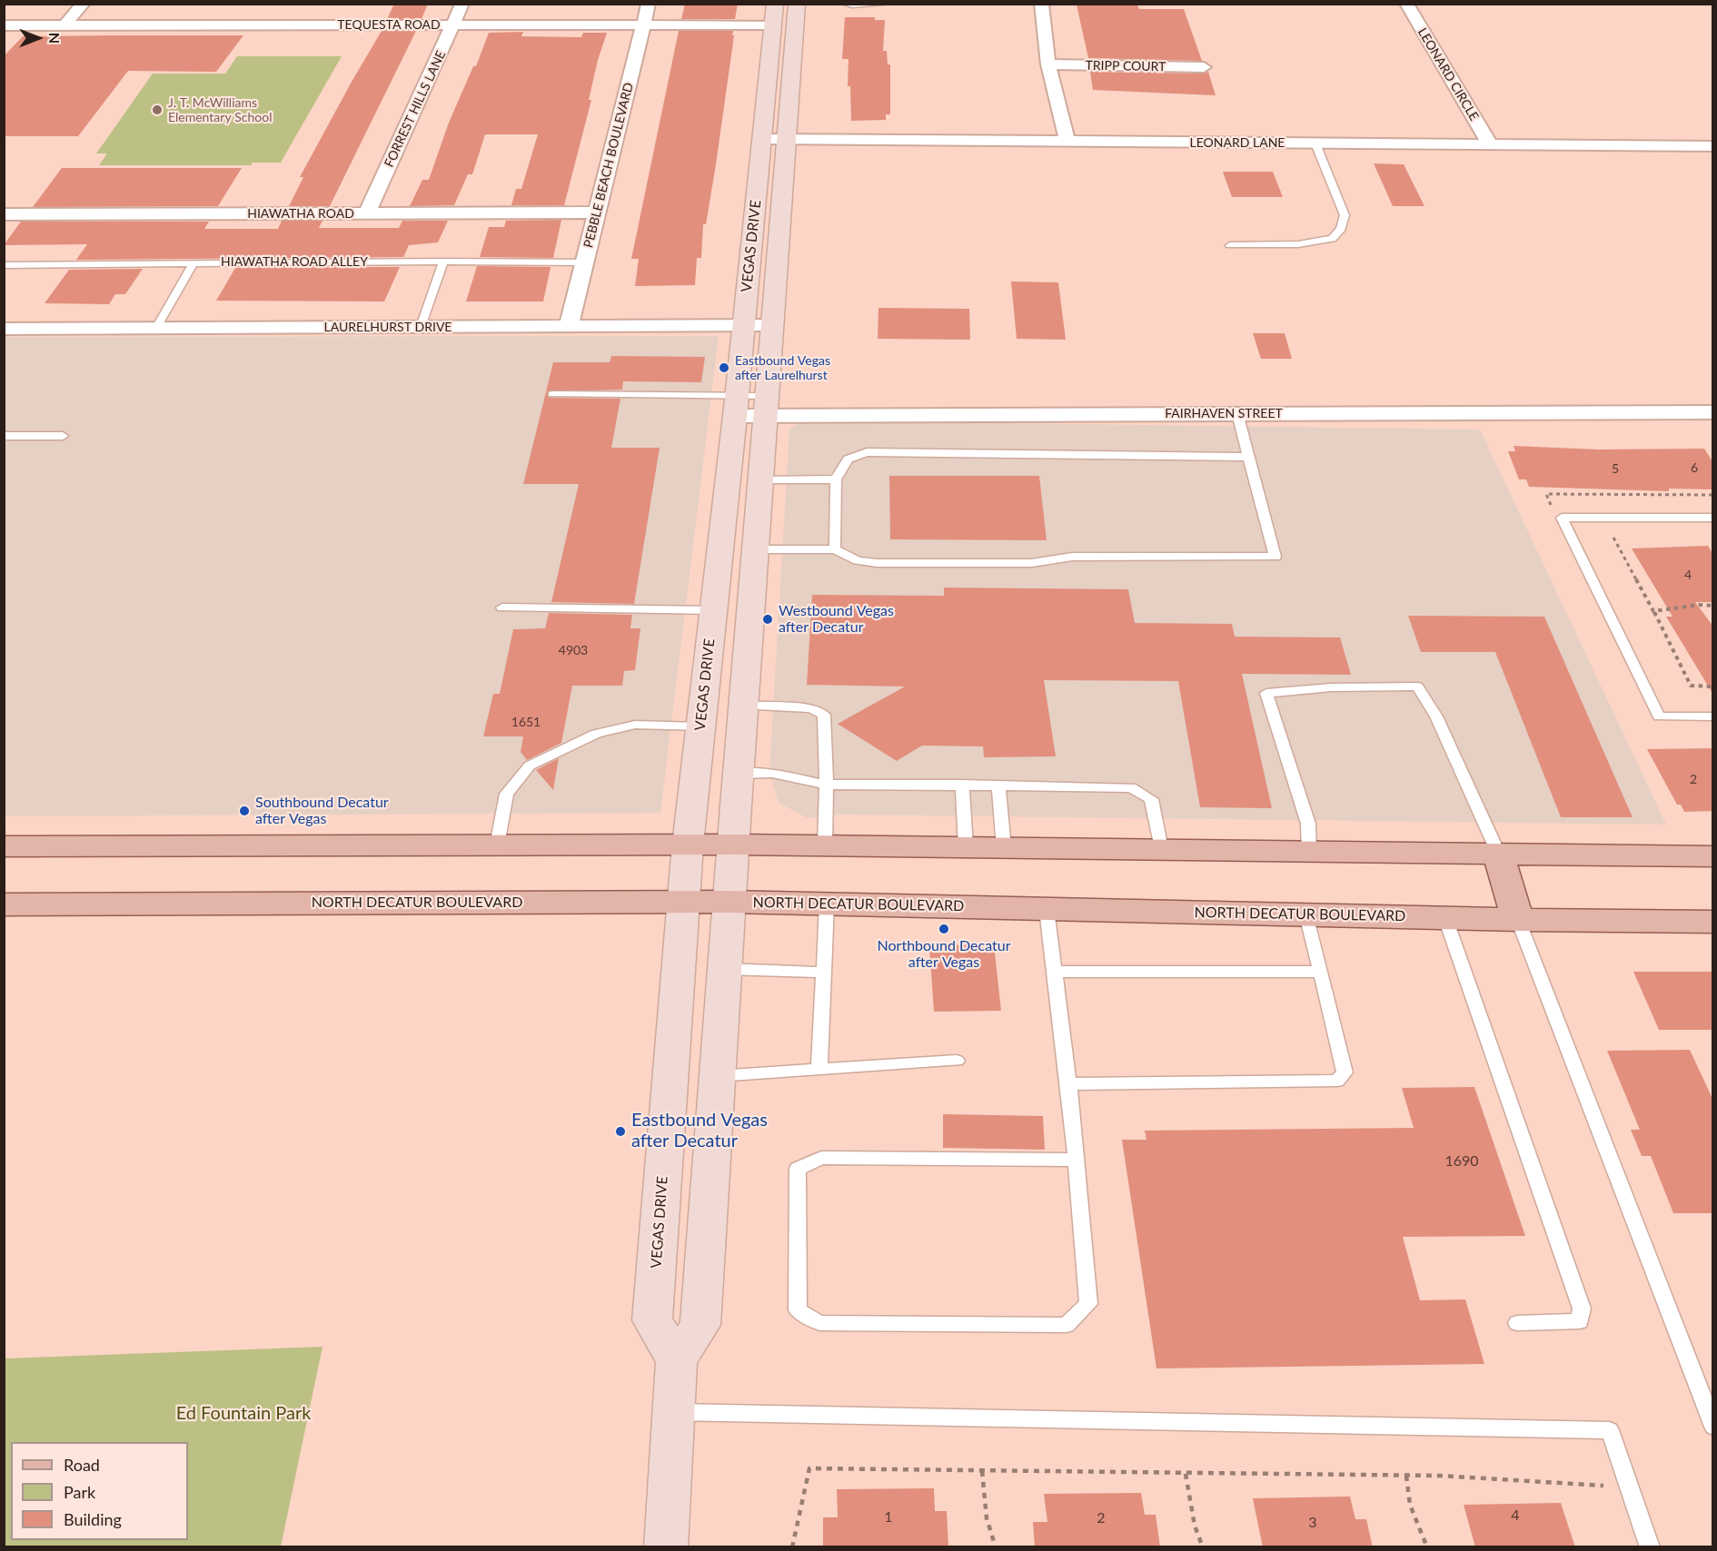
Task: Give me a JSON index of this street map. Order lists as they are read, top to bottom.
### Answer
{
  "streets": {
    "main road": ["VEGAS DRIVE", "NORTH DECATUR BOULEVARD"],
    "street": [
      "TEQUESTA ROAD",
      "TRIPP COURT",
      "LEONARD CIRCLE",
      "FORREST HILLS LANE",
      "LEONARD LANE",
      "PEBBLE BEACH BOULEVARD",
      "HIAWATHA ROAD",
      "LAURELHURST DRIVE",
      "FAIRHAVEN STREET"
    ],
    "lane": ["HIAWATHA ROAD ALLEY"]
  },
  "crossings": [
    ["TEQUESTA ROAD", "FORREST HILLS LANE"],
    ["TEQUESTA ROAD", "PEBBLE BEACH BOULEVARD"],
    ["TEQUESTA ROAD", "VEGAS DRIVE"],
    ["LEONARD CIRCLE", "LEONARD LANE"],
    ["FORREST HILLS LANE", "HIAWATHA ROAD"],
    ["LEONARD LANE", "VEGAS DRIVE"],
    ["PEBBLE BEACH BOULEVARD", "HIAWATHA ROAD"],
    ["PEBBLE BEACH BOULEVARD", "HIAWATHA ROAD ALLEY"],
    ["PEBBLE BEACH BOULEVARD", "LAURELHURST DRIVE"],
    ["VEGAS DRIVE", "LAURELHURST DRIVE"],
    ["VEGAS DRIVE", "FAIRHAVEN STREET"],
    ["VEGAS DRIVE", "NORTH DECATUR BOULEVARD"]
  ],
  "parks": ["Ed Fountain Park"],
  "places": [
    "J. T. McWilliams Elementary School",
    "Eastbound Vegas after Laurelhurst",
    "Westbound Vegas after Decatur",
    "Southbound Decatur after Vegas",
    "Northbound Decatur after Vegas",
    "Eastbound Vegas after Decatur"
  ],
  "house_numbers": [
    "6",
    "5",
    "4",
    "4903",
    "1651",
    "2",
    "1690",
    "4",
    "1",
    "2",
    "3"
  ],
  "legend": ["Road", "Park", "Building"],
  "north": "right"
}
